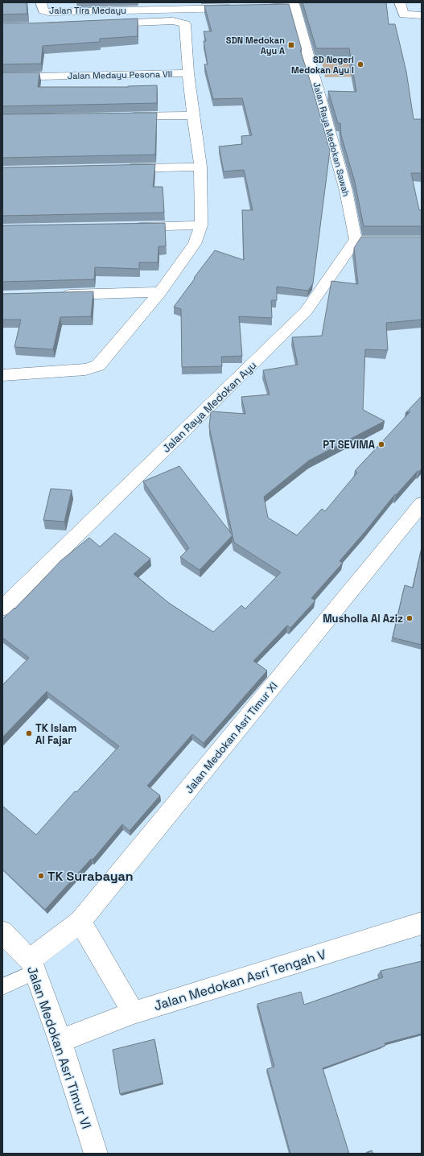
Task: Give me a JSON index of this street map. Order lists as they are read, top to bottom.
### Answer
{
  "streets": {
    "street": [
      "Jalan Tira Medayu",
      "Jalan Medayu Pesona VII",
      "Jalan Raya Medokan Sawah",
      "Jalan Raya Medokan Ayu",
      "Jalan Medokan Asri Timur XI",
      "Jalan Medokan Asri Tengah V",
      "Jalan Medokan Asri Timur VI"
    ]
  },
  "crossings": [
    ["Jalan Raya Medokan Sawah", "Jalan Raya Medokan Ayu"],
    ["Jalan Medokan Asri Timur XI", "Jalan Medokan Asri Timur VI"],
    ["Jalan Medokan Asri Tengah V", "Jalan Medokan Asri Timur VI"]
  ],
  "places": {
    "transit": ["SDN Medokan Ayu A"],
    "other": [
      "SD Negeri Medokan Ayu I",
      "PT SEVIMA",
      "Musholla Al Aziz",
      "TK Islam Al Fajar",
      "TK Surabayan"
    ]
  }
}
